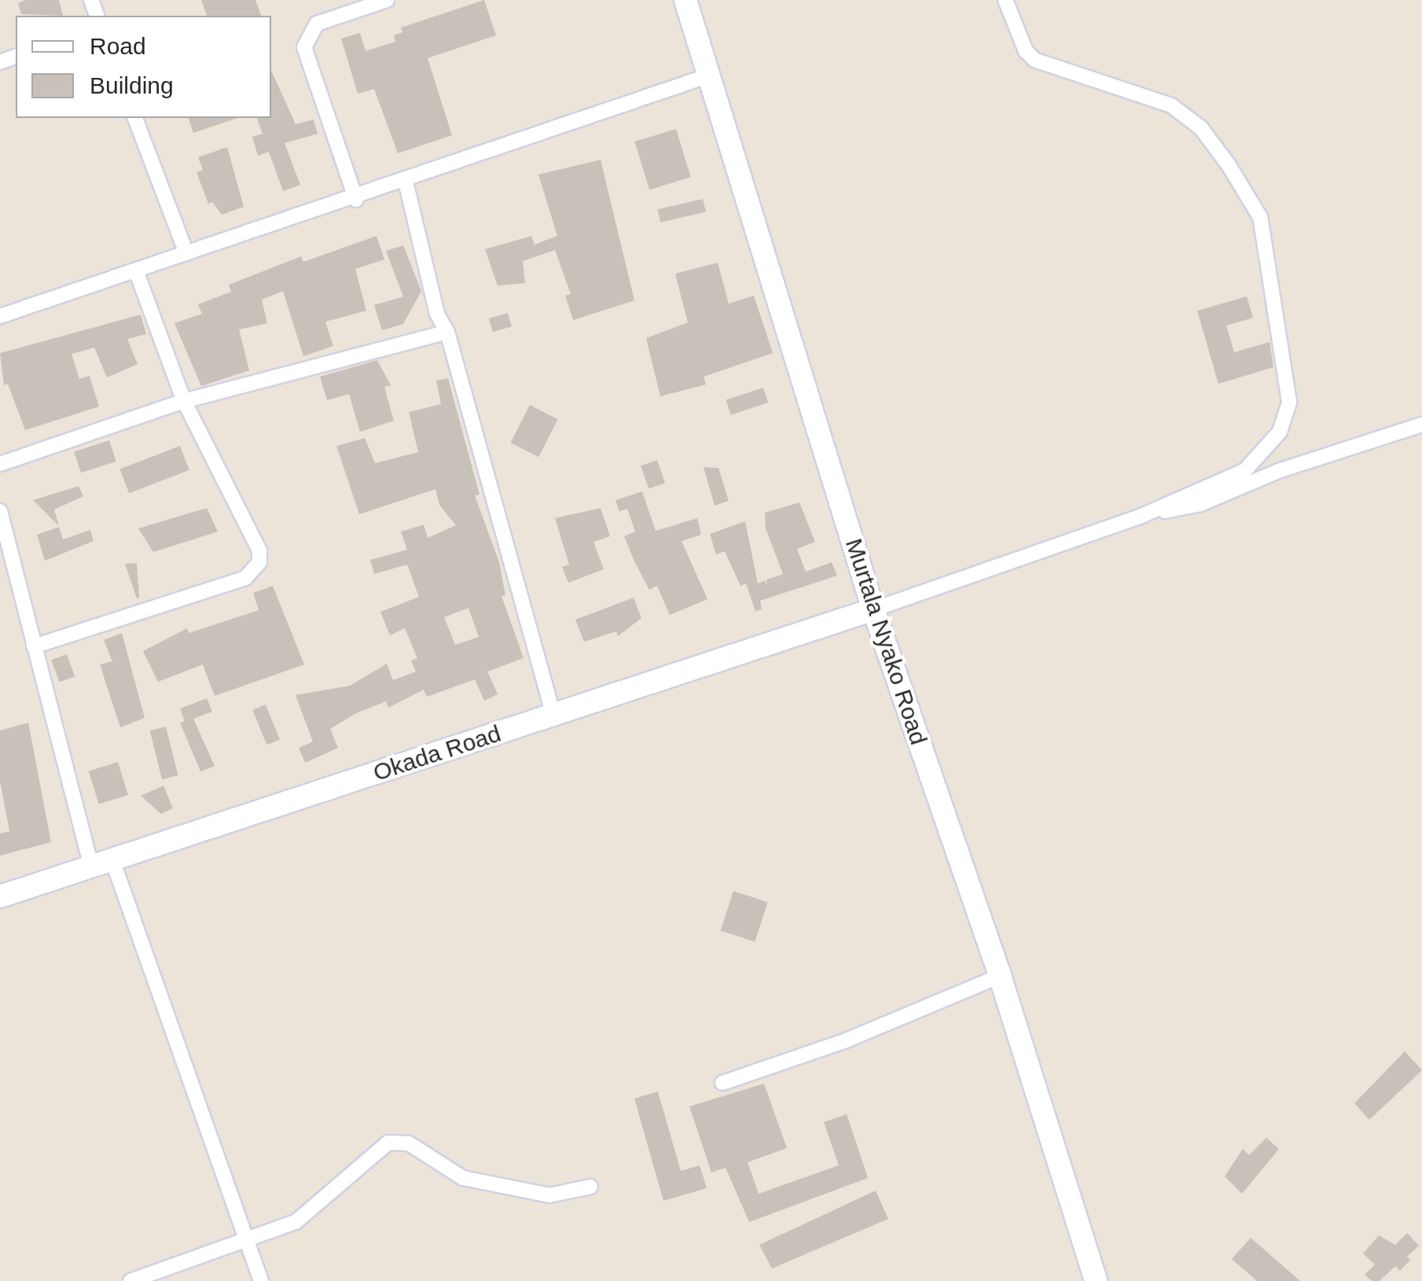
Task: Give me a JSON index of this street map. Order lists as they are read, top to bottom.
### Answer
{
  "streets": {
    "street": ["Murtala Nyako Road", "Okada Road"]
  },
  "crossings": [
    ["Murtala Nyako Road", "Okada Road"]
  ],
  "legend": ["Road", "Building"]
}
